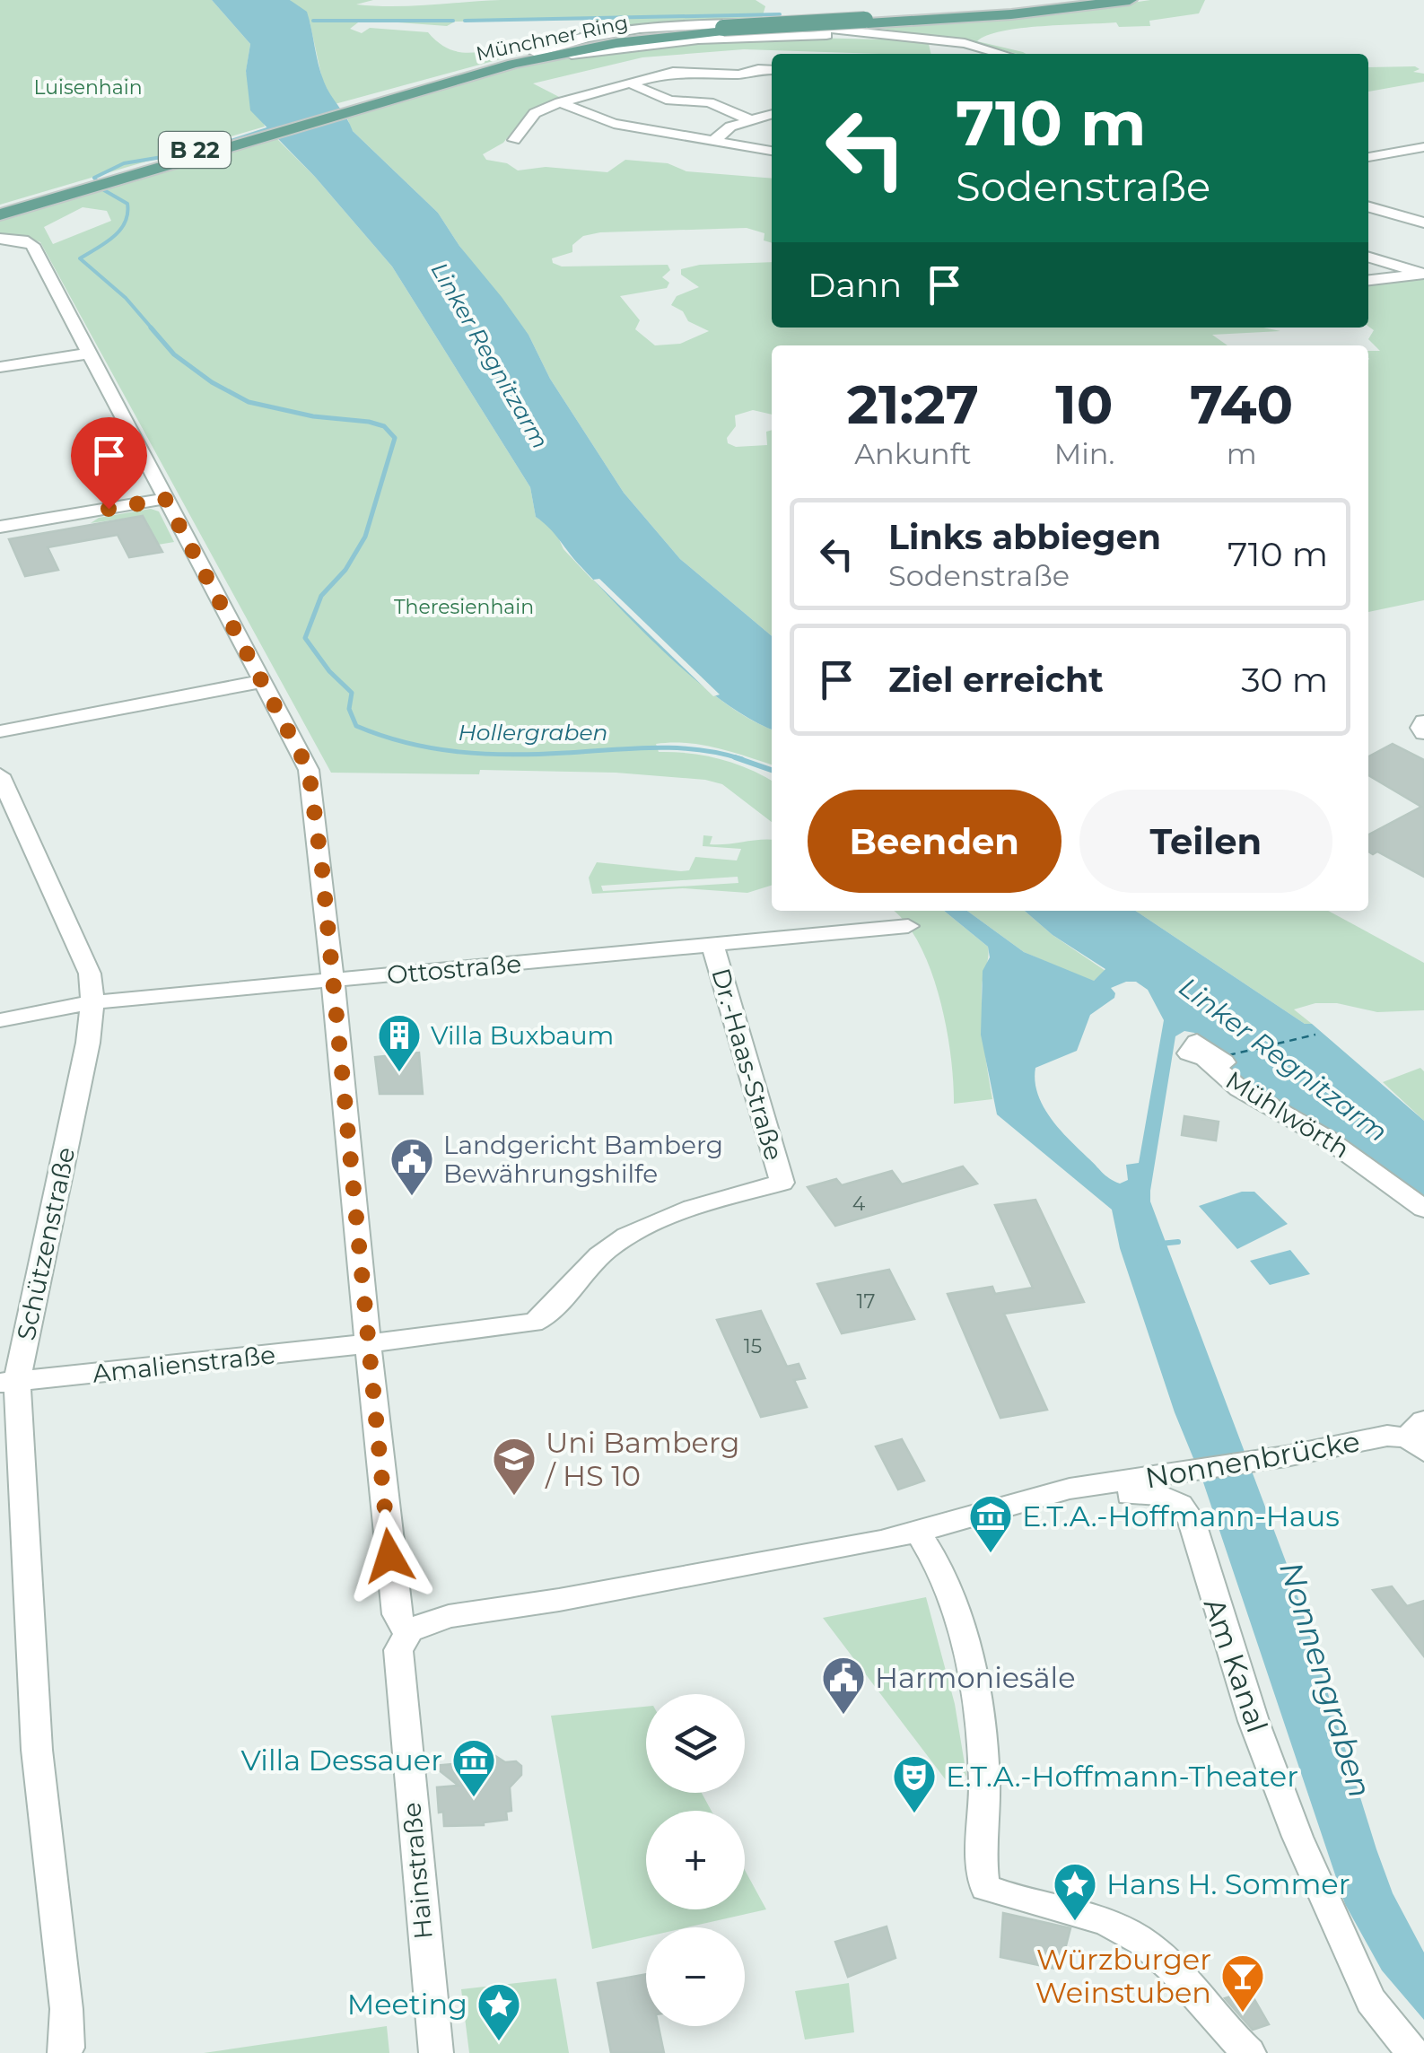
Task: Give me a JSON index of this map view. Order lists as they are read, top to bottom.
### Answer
{
  "streets": {
    "main road": ["Münchner Ring", "B 22"],
    "street": [
      "Ottostraße",
      "Dr.-Haas-Straße",
      "Mühlwörth",
      "Schützenstraße",
      "Amalienstraße",
      "Nonnenbrücke",
      "Am Kanal",
      "Hainstraße"
    ]
  },
  "crossings": [
    ["Ottostraße", "Dr.-Haas-Straße"],
    ["Ottostraße", "Schützenstraße"],
    ["Dr.-Haas-Straße", "Amalienstraße"],
    ["Schützenstraße", "Amalienstraße"],
    ["Nonnenbrücke", "Am Kanal"],
    ["Nonnenbrücke", "Hainstraße"]
  ],
  "water": ["Linker Regnitzarm", "Hollergraben", "Nonnengraben"],
  "parks": ["Luisenhain", "Theresienhain"],
  "places": {
    "building": ["Villa Buxbaum"],
    "public building": ["Landgericht Bamberg Bewährungshilfe", "Harmoniesäle"],
    "school or university": ["Uni Bamberg / HS 10"],
    "museum": ["E.T.A.-Hoffmann-Haus", "Villa Dessauer"],
    "theatre": ["E.T.A.-Hoffmann-Theater"],
    "place": ["Hans H. Sommer", "Meeting"],
    "bar": ["Würzburger Weinstuben"]
  },
  "house_numbers": ["4", "17", "15"],
  "page": {
    "turn": ["710 m", "Sodenstraße"],
    "then": "Dann",
    "eta": [
      "21:27",
      "Ankunft",
      "10",
      "Min.",
      "740",
      "m"
    ],
    "list": [
      {
        "name": "Links abbiegen",
        "note": "Sodenstraße",
        "value": "710 m"
      },
      {
        "name": "Ziel erreicht",
        "value": "30 m"
      }
    ],
    "buttons": ["Beenden", "Teilen"],
    "map_buttons": ["+", "−"]
  }
}
